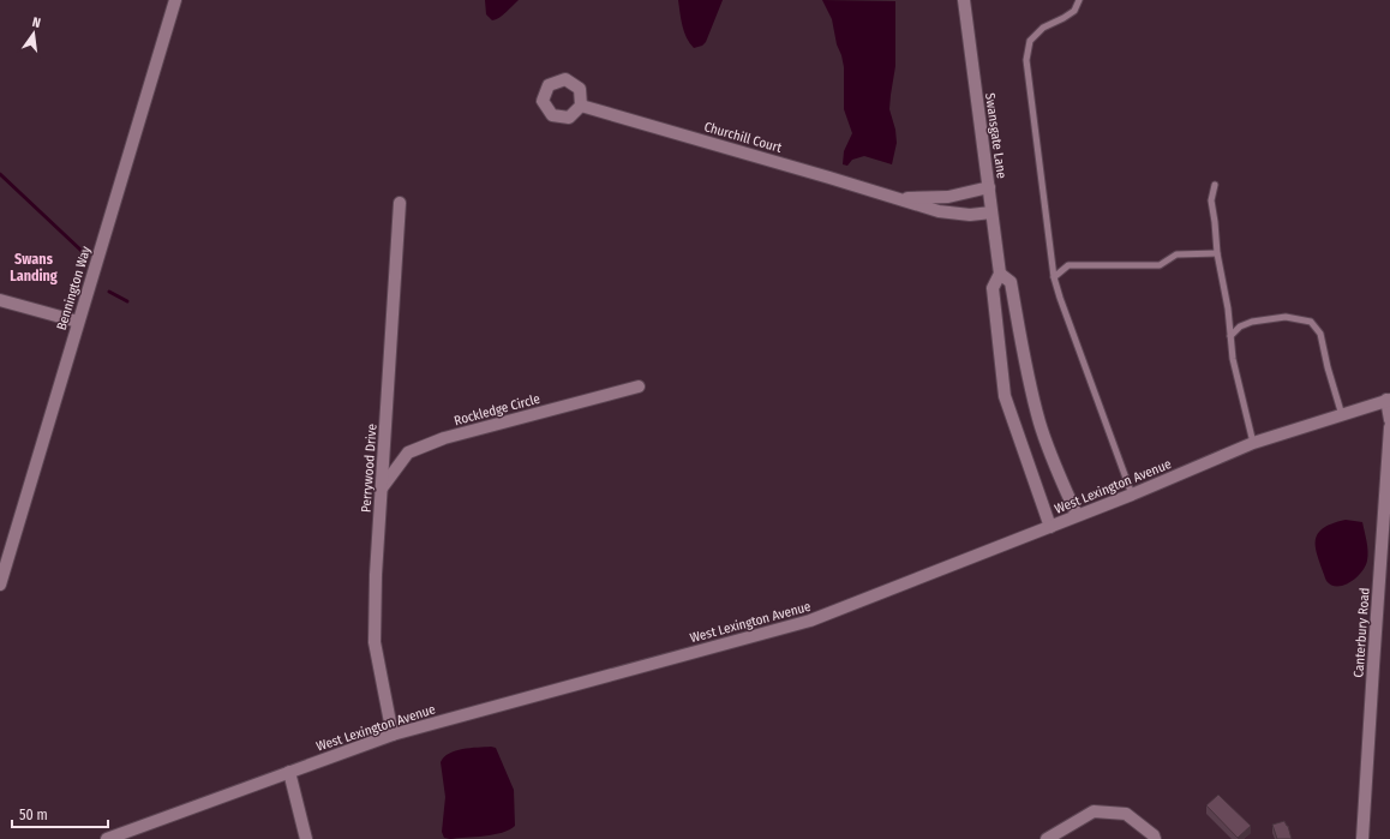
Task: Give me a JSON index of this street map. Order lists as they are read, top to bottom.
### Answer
{
  "streets": {
    "street": [
      "Swansgate Lane",
      "Churchill Court",
      "Bennington Way",
      "Rockledge Circle",
      "Perrywood Drive",
      "West Lexington Avenue",
      "Canterbury Road"
    ]
  },
  "crossings": [
    ["Swansgate Lane", "Churchill Court"],
    ["Swansgate Lane", "West Lexington Avenue"],
    ["Rockledge Circle", "Perrywood Drive"],
    ["Perrywood Drive", "West Lexington Avenue"]
  ],
  "districts": ["Swans Landing"],
  "scale_bar": "50 m",
  "north": "top"
}
